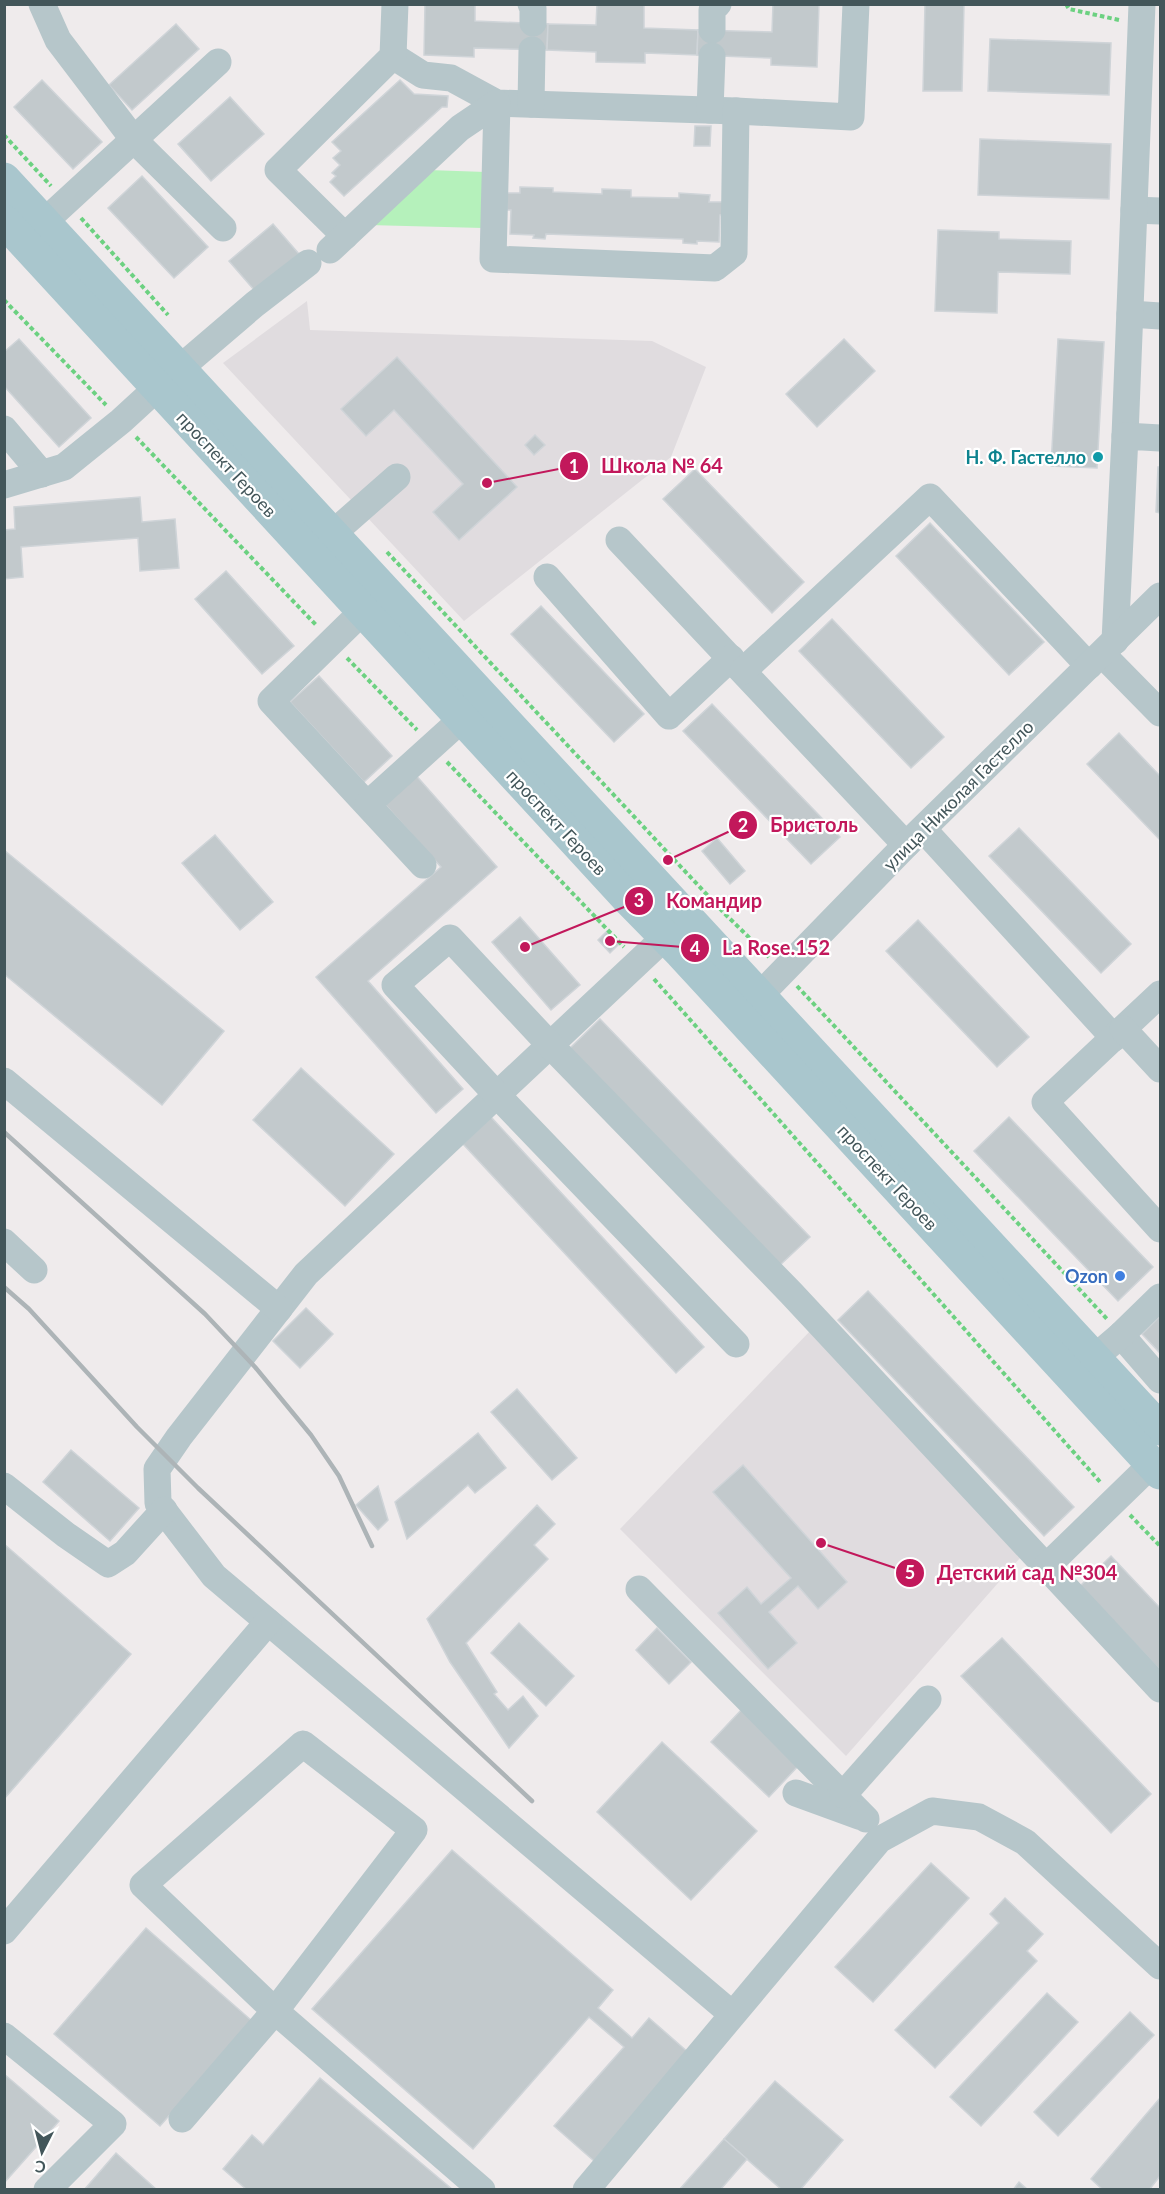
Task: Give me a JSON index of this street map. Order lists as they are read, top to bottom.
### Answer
{
  "streets": {
    "main road": ["проспект Героев"],
    "street": ["улица Николая Гастелло"]
  },
  "crossings": [
    ["проспект Героев", "улица Николая Гастелло"]
  ],
  "places": [
    "Н. Ф. Гастелло",
    "Школа № 64",
    "Бристоль",
    "La Rose.152",
    "Командир",
    "Ozon",
    "Детский сад №304"
  ],
  "north": "bottom"
}
